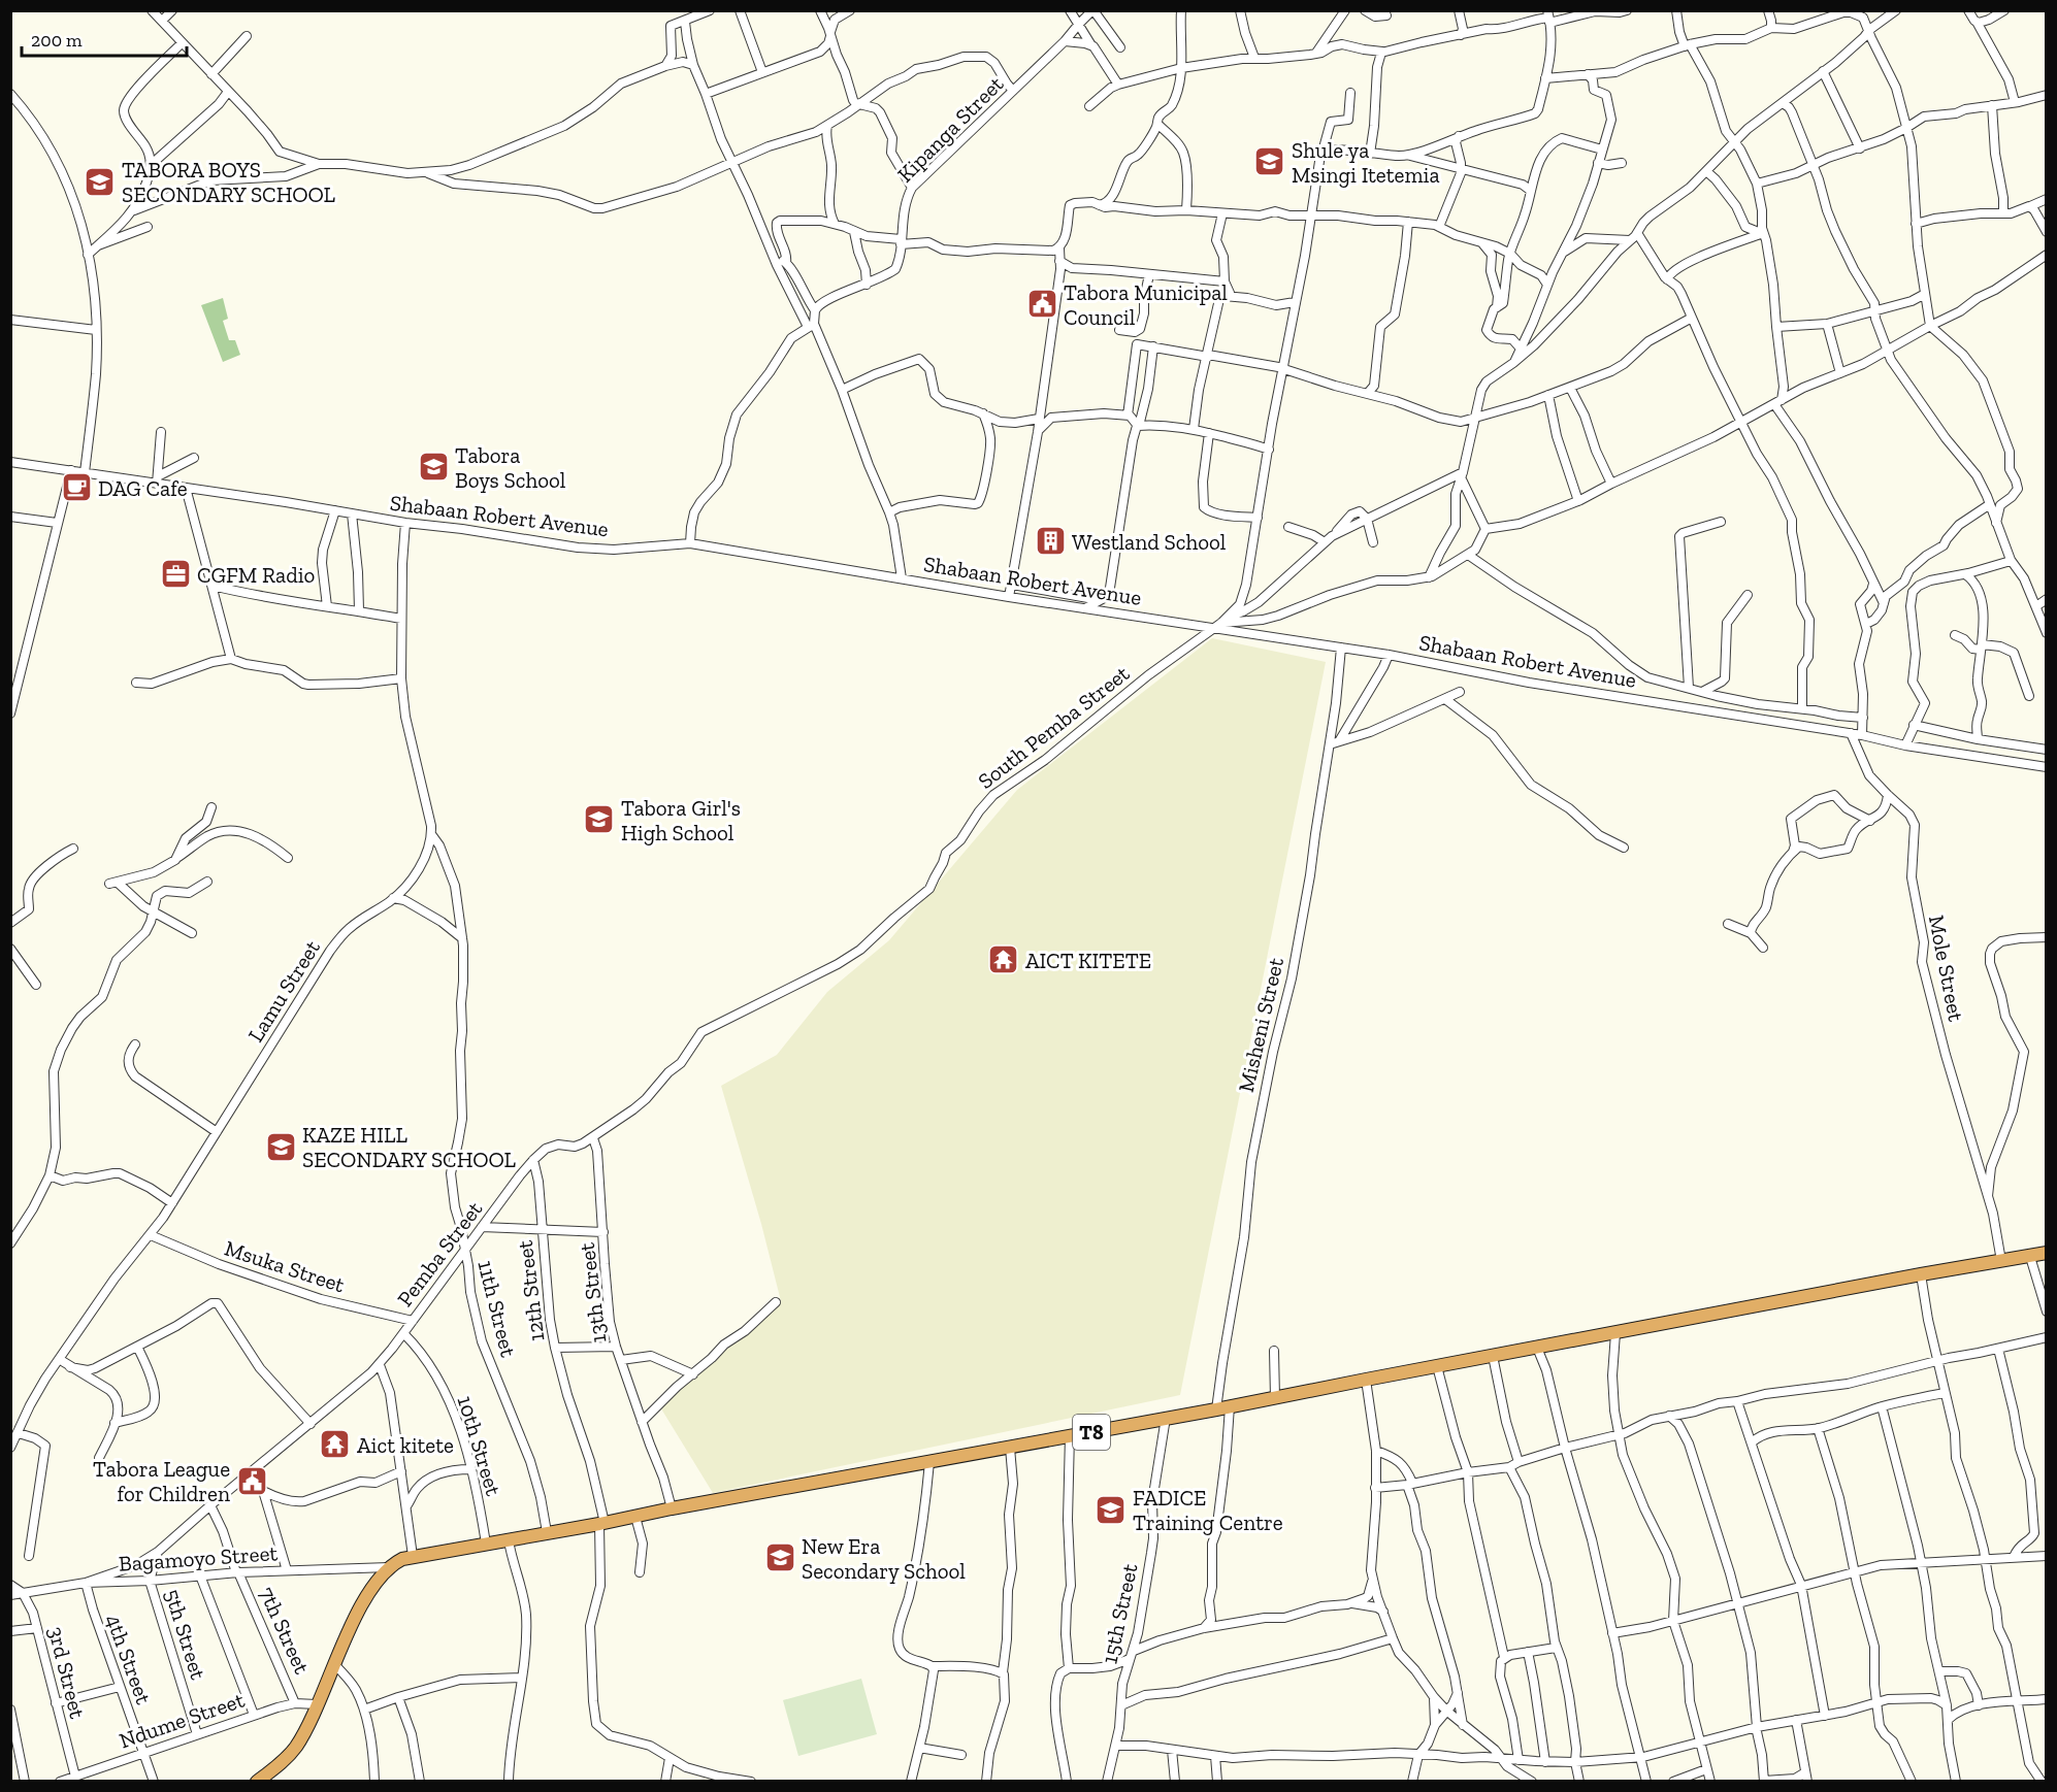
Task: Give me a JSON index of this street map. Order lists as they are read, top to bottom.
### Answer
{
  "streets": {
    "highway": ["T8"],
    "street": [
      "Kipanga Street",
      "Shabaan Robert Avenue",
      "South Pemba Street",
      "Mole Street",
      "Lamu Street",
      "Misheni Street",
      "Pemba Street",
      "Msuka Street",
      "12th Street",
      "13th Street",
      "11th Street",
      "10th Street",
      "Bagamoyo Street",
      "15th Street",
      "7th Street",
      "5th Street",
      "4th Street",
      "3rd Street",
      "Ndume Street"
    ]
  },
  "crossings": [
    ["Shabaan Robert Avenue", "South Pemba Street"],
    ["Shabaan Robert Avenue", "Mole Street"],
    ["Shabaan Robert Avenue", "Lamu Street"],
    ["Shabaan Robert Avenue", "Misheni Street"],
    ["South Pemba Street", "Pemba Street"],
    ["Mole Street", "T8"],
    ["Lamu Street", "Msuka Street"],
    ["Lamu Street", "11th Street"],
    ["Misheni Street", "T8"],
    ["Pemba Street", "Msuka Street"],
    ["Pemba Street", "12th Street"],
    ["Pemba Street", "13th Street"],
    ["Pemba Street", "11th Street"],
    ["Pemba Street", "10th Street"],
    ["Pemba Street", "Bagamoyo Street"],
    ["Pemba Street", "7th Street"],
    ["Pemba Street", "4th Street"],
    ["12th Street", "T8"],
    ["13th Street", "T8"],
    ["11th Street", "T8"],
    ["T8", "10th Street"],
    ["T8", "Bagamoyo Street"],
    ["T8", "15th Street"],
    ["T8", "Ndume Street"],
    ["Bagamoyo Street", "7th Street"],
    ["Bagamoyo Street", "5th Street"],
    ["Bagamoyo Street", "4th Street"],
    ["Bagamoyo Street", "3rd Street"],
    ["7th Street", "Ndume Street"],
    ["5th Street", "Ndume Street"],
    ["4th Street", "Ndume Street"],
    ["3rd Street", "Ndume Street"]
  ],
  "places": {
    "school or university": [
      "Shule ya Msingi Itetemia",
      "TABORA BOYS SECONDARY SCHOOL",
      "Tabora Boys School",
      "Tabora Girl's High School",
      "KAZE HILL SECONDARY SCHOOL",
      "FADICE Training Centre",
      "New Era Secondary School"
    ],
    "public building": ["Tabora Municipal Council", "Tabora League for Children"],
    "cafe": ["DAG Cafe"],
    "building": ["Westland School"],
    "office": ["CGFM Radio"],
    "temple": ["AICT KITETE", "Aict kitete"]
  },
  "scale_bar": "200 m"
}
